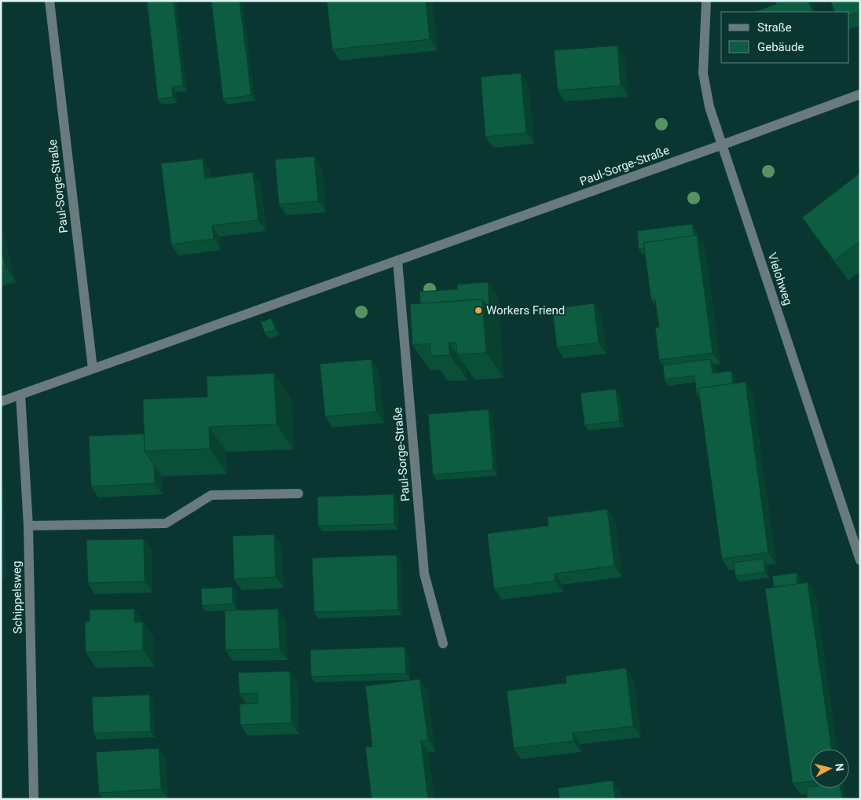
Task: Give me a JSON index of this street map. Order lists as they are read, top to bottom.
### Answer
{
  "streets": {
    "street": ["Paul-Sorge-Straße", "Vielohweg", "Schippelsweg"]
  },
  "crossings": [
    ["Paul-Sorge-Straße", "Vielohweg"],
    ["Paul-Sorge-Straße", "Schippelsweg"]
  ],
  "places": ["Workers Friend"],
  "legend": ["Straße", "Gebäude"],
  "north": "right"
}
